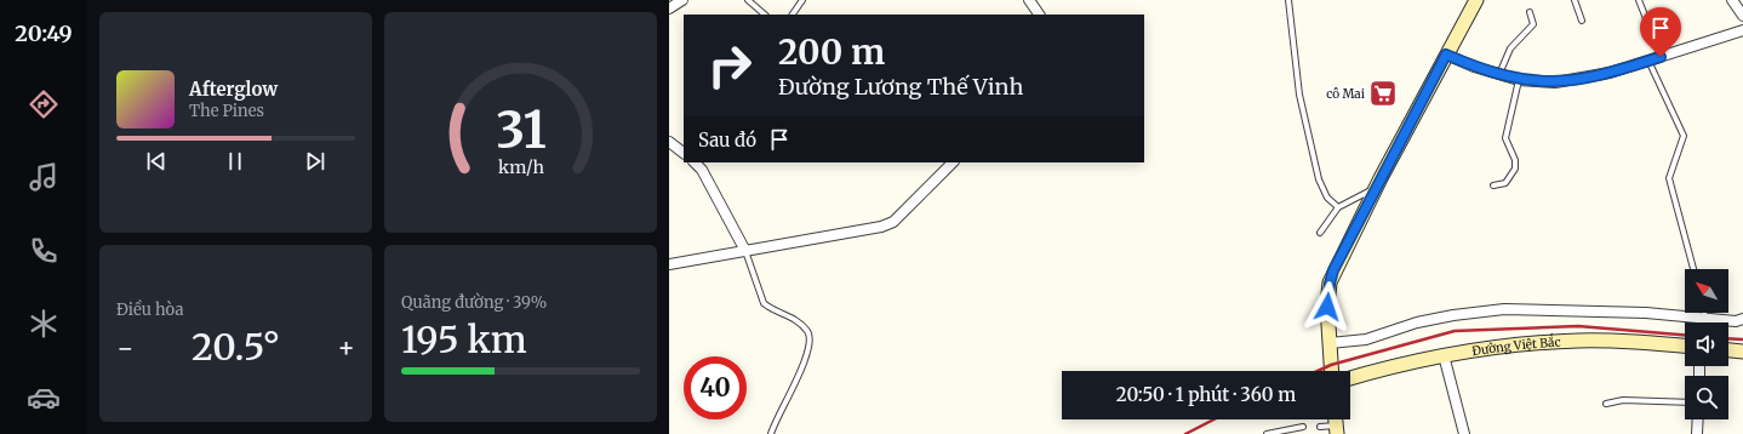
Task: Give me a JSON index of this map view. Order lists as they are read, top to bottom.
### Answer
{
  "streets": {
    "street": ["Đường Việt Bắc"]
  },
  "places": {
    "supermarket": ["cô Mai"]
  },
  "north": "top left",
  "page": {
    "tabs": "20:49",
    "turn": ["200 m", "Đường Lương Thế Vinh"],
    "song": ["Afterglow", "The Pines"],
    "then": "Sau đó",
    "tile": [
      "Điều hòa",
      ["Quãng đường · 39%", "195 km"]
    ],
    "heat": ["−", "20.5°", "+"],
    "limit": "40",
    "trip": "20:50 · 1 phút · 360 m",
    "gauge": ["31", "km/h"]
  }
}
